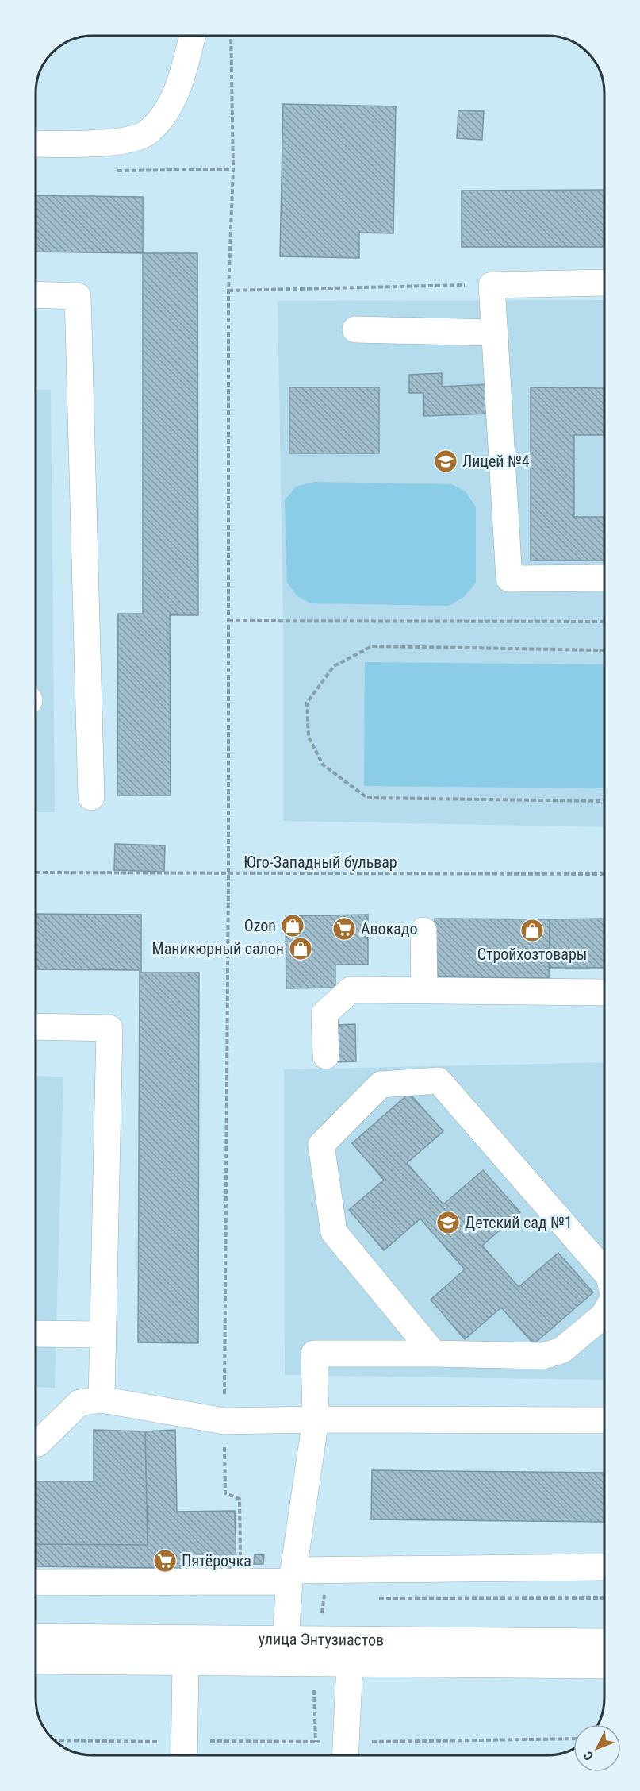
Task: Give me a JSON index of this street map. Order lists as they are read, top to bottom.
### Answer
{
  "streets": {
    "main road": ["улица Энтузиастов"],
    "path": ["Юго-Западный бульвар"]
  },
  "places": {
    "school or university": ["Лицей №4", "Детский сад №1"],
    "shop": ["Ozon", "Стройхозтовары", "Маникюрный салон"],
    "supermarket": ["Авокадо", "Пятёрочка"]
  },
  "north": "bottom left"
}
